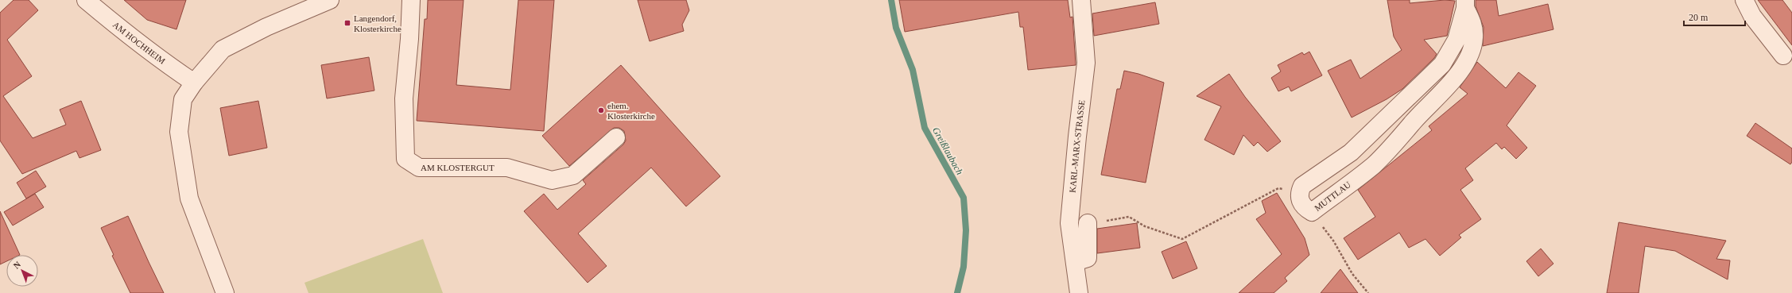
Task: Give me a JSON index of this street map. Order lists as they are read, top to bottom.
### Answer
{
  "streets": {
    "street": [
      "AM HOCHHEIM",
      "KARL-MARX-STRASSE",
      "AM KLOSTERGUT",
      "MUTTLAU"
    ]
  },
  "water": ["Greißlaubach"],
  "places": {
    "transit": ["Langendorf, Klosterkirche"],
    "other": ["ehem. Klosterkirche"]
  },
  "scale_bar": "20 m",
  "north": "top left"
}
